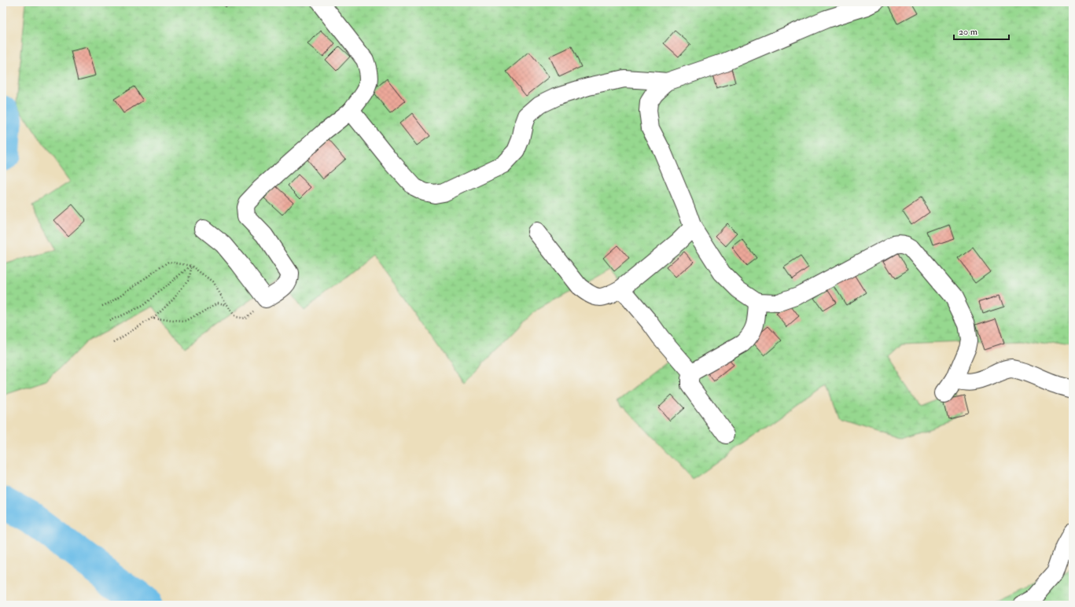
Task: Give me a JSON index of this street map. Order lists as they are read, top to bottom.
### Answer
{
  "scale_bar": "20 m"
}
